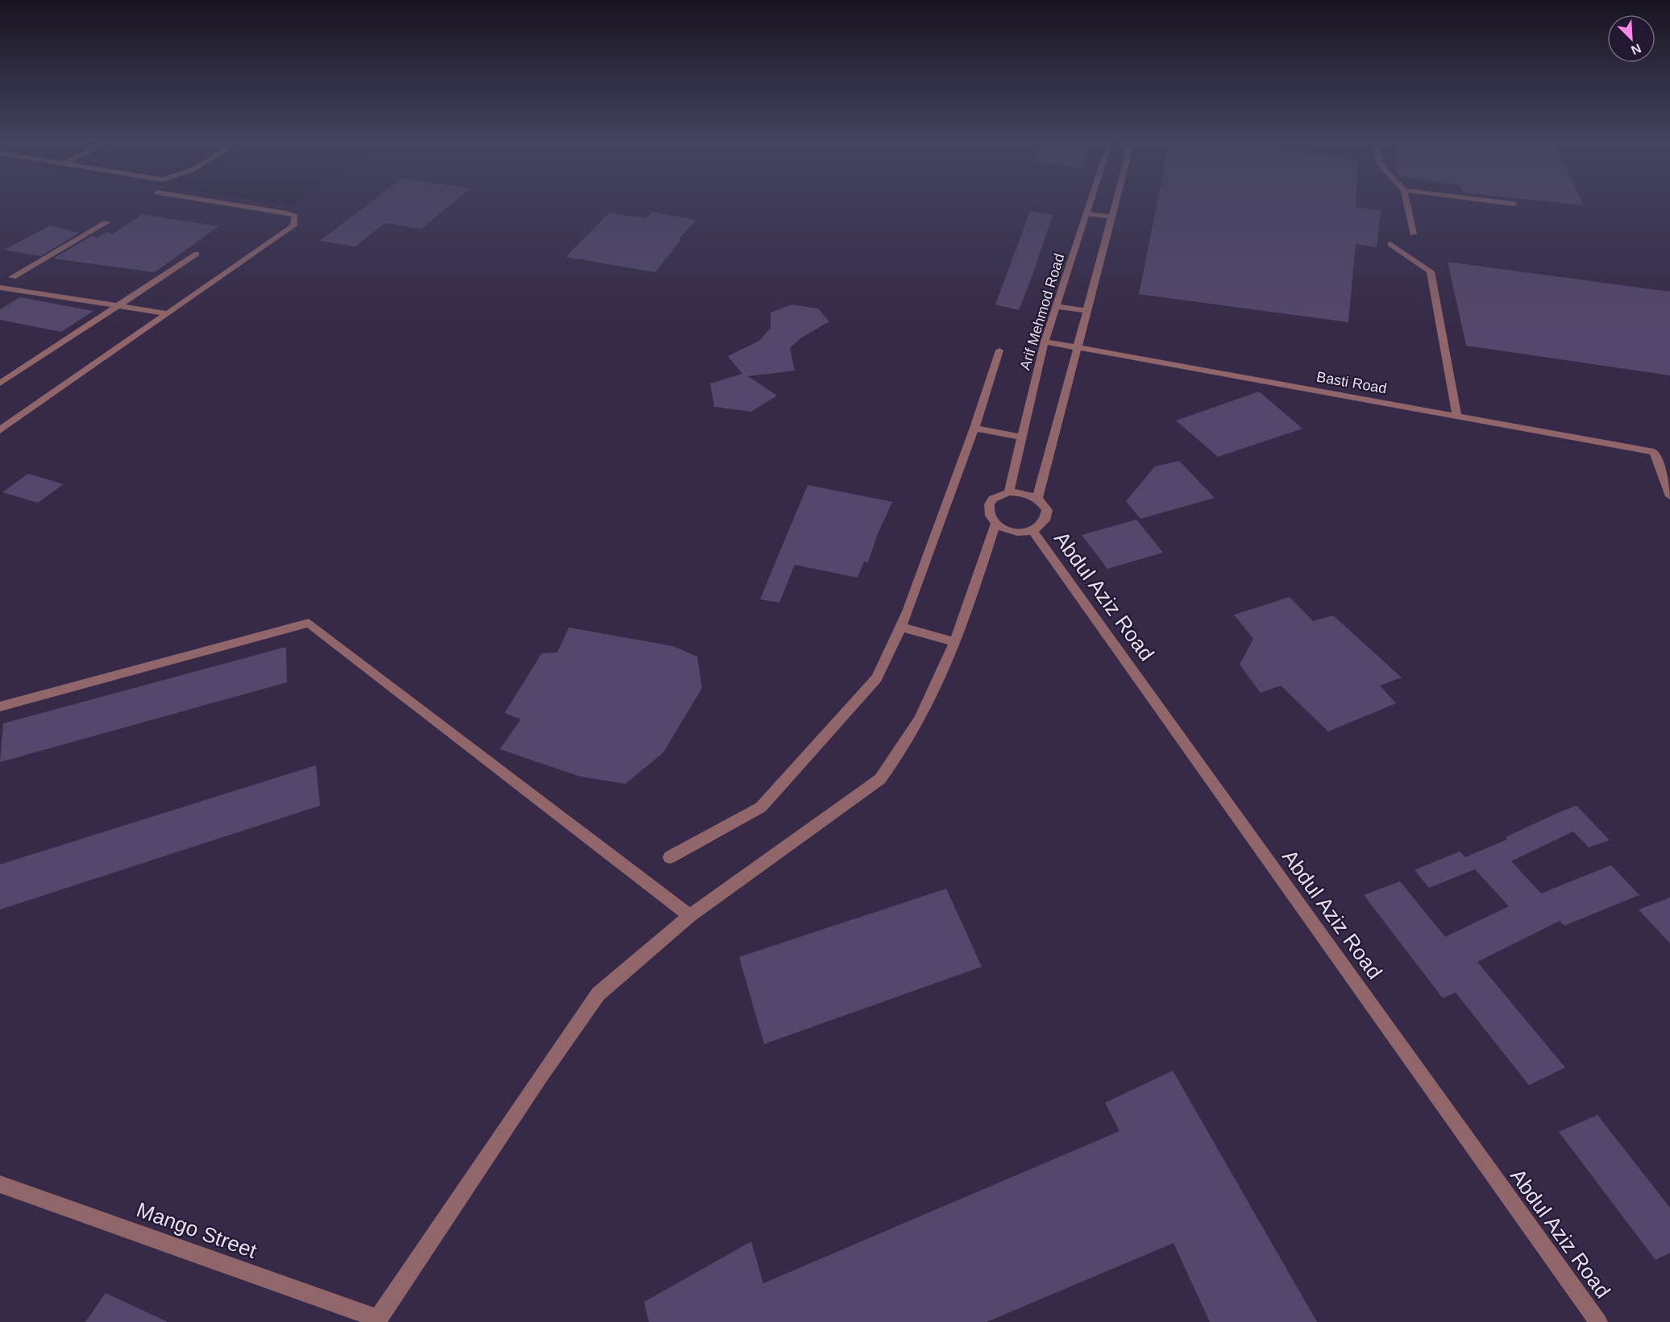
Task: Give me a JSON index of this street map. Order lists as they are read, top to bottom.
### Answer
{
  "streets": {
    "street": [
      "Arif Mehmod Road",
      "Basti Road",
      "Abdul Aziz Road",
      "Mango Street"
    ]
  },
  "crossings": [
    ["Arif Mehmod Road", "Basti Road"],
    ["Arif Mehmod Road", "Abdul Aziz Road"]
  ],
  "north": "bottom right"
}
